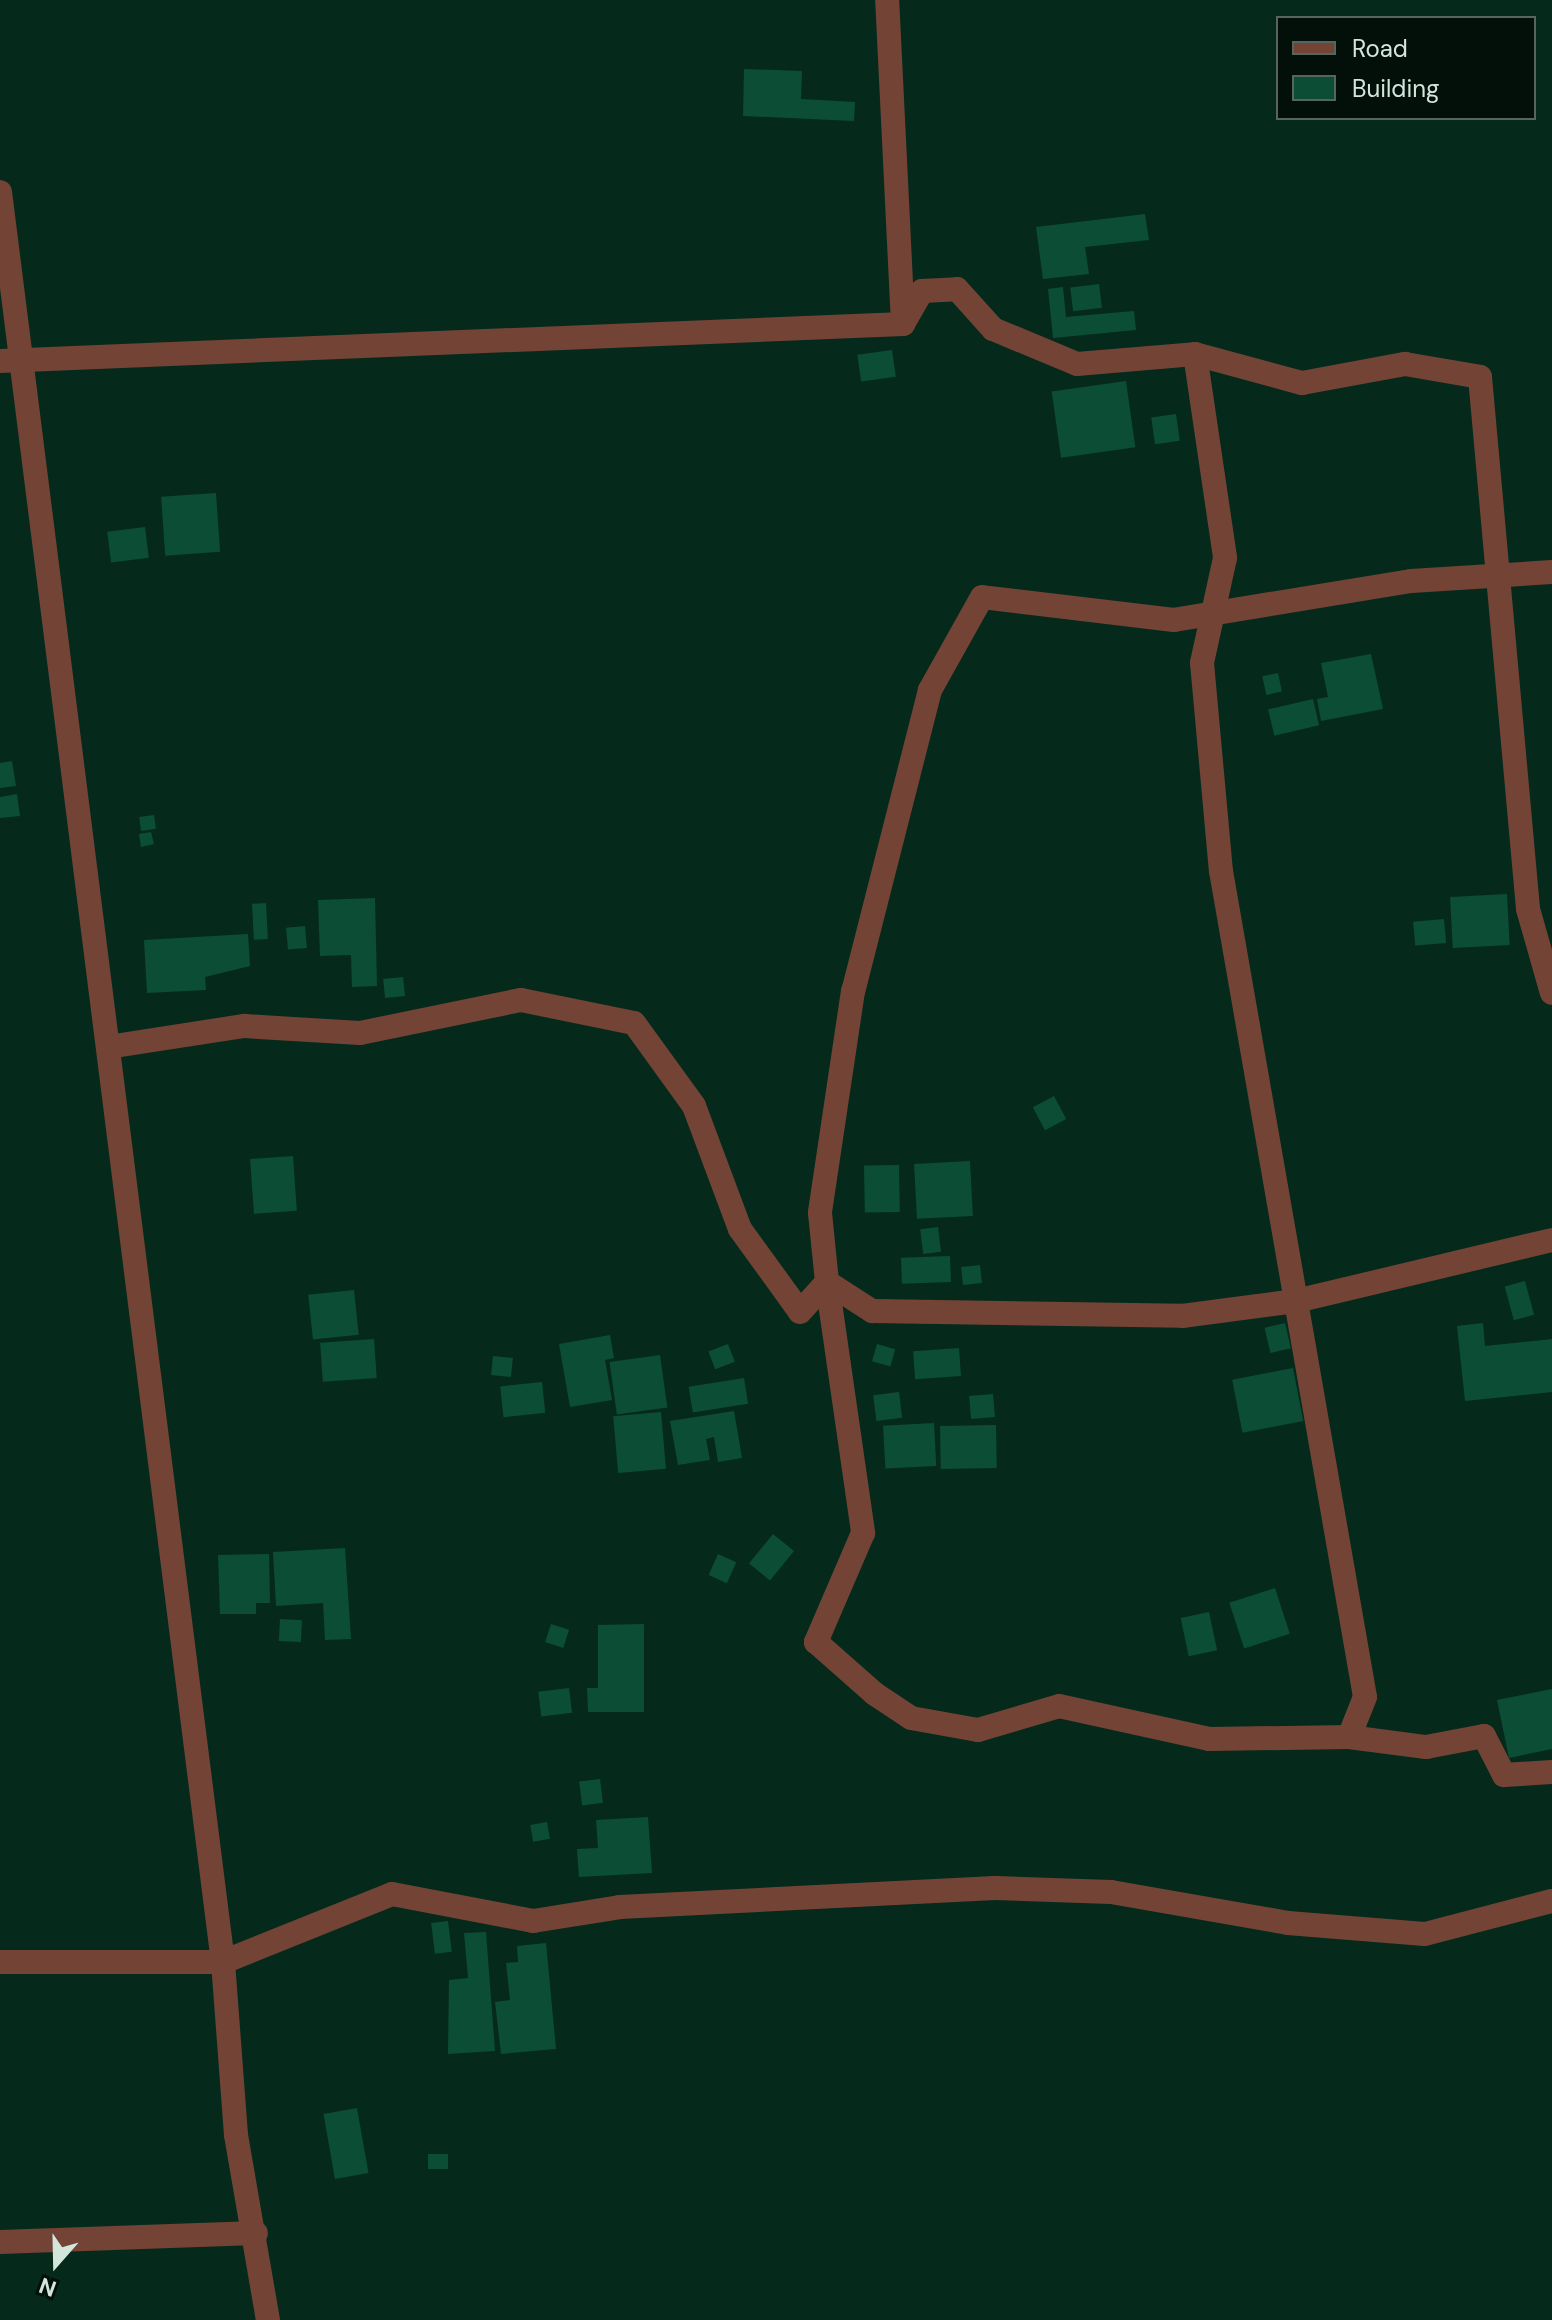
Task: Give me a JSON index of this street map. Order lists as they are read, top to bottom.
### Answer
{
  "legend": ["Road", "Building"],
  "north": "bottom"
}
